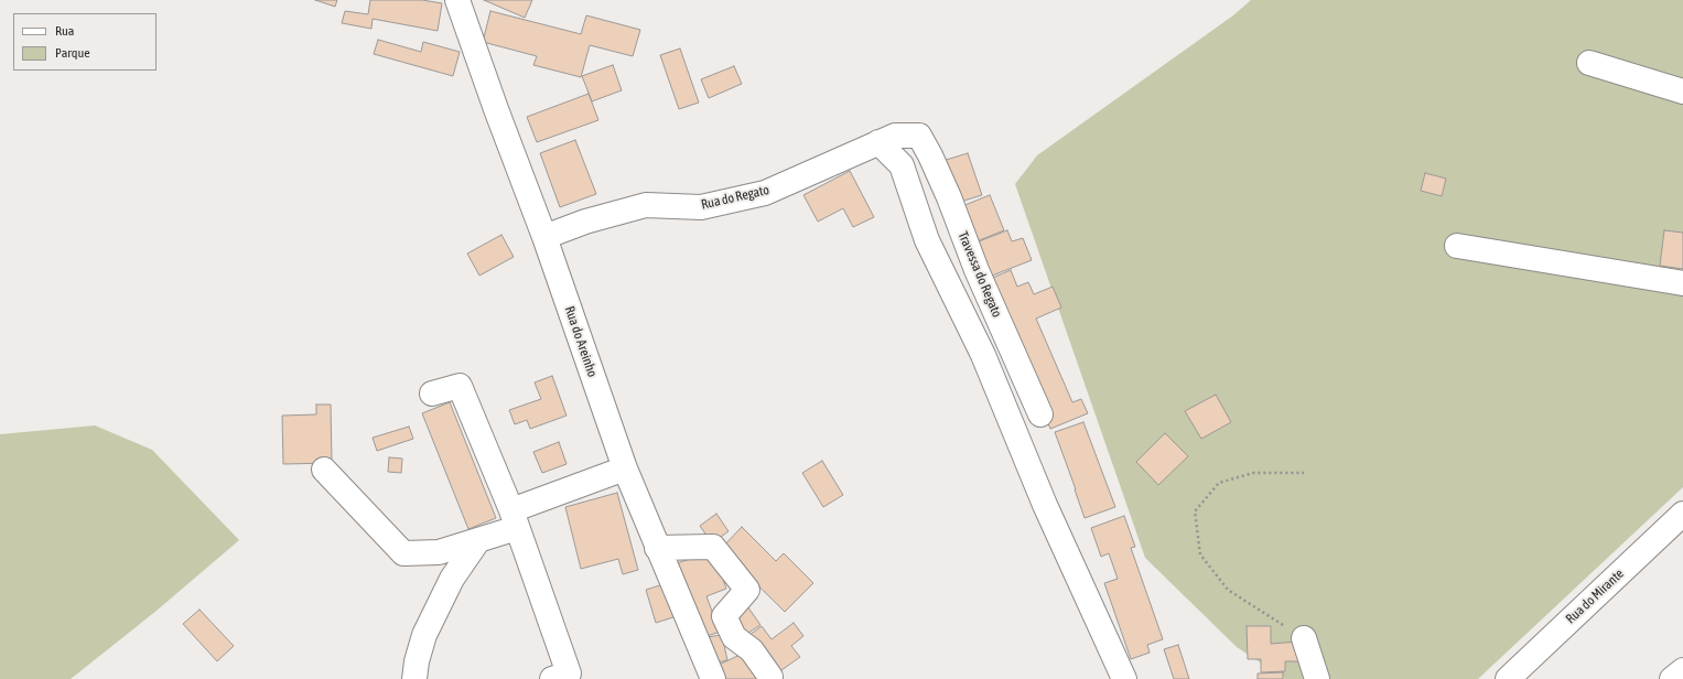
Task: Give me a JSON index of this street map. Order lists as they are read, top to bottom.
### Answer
{
  "streets": {
    "main road": [
      "Rua do Regato",
      "Travessa do Regato",
      "Rua do Areinho",
      "Rua do Mirante"
    ]
  },
  "crossings": [
    ["Rua do Regato", "Travessa do Regato"],
    ["Rua do Regato", "Rua do Areinho"]
  ],
  "legend": ["Rua", "Parque"]
}
